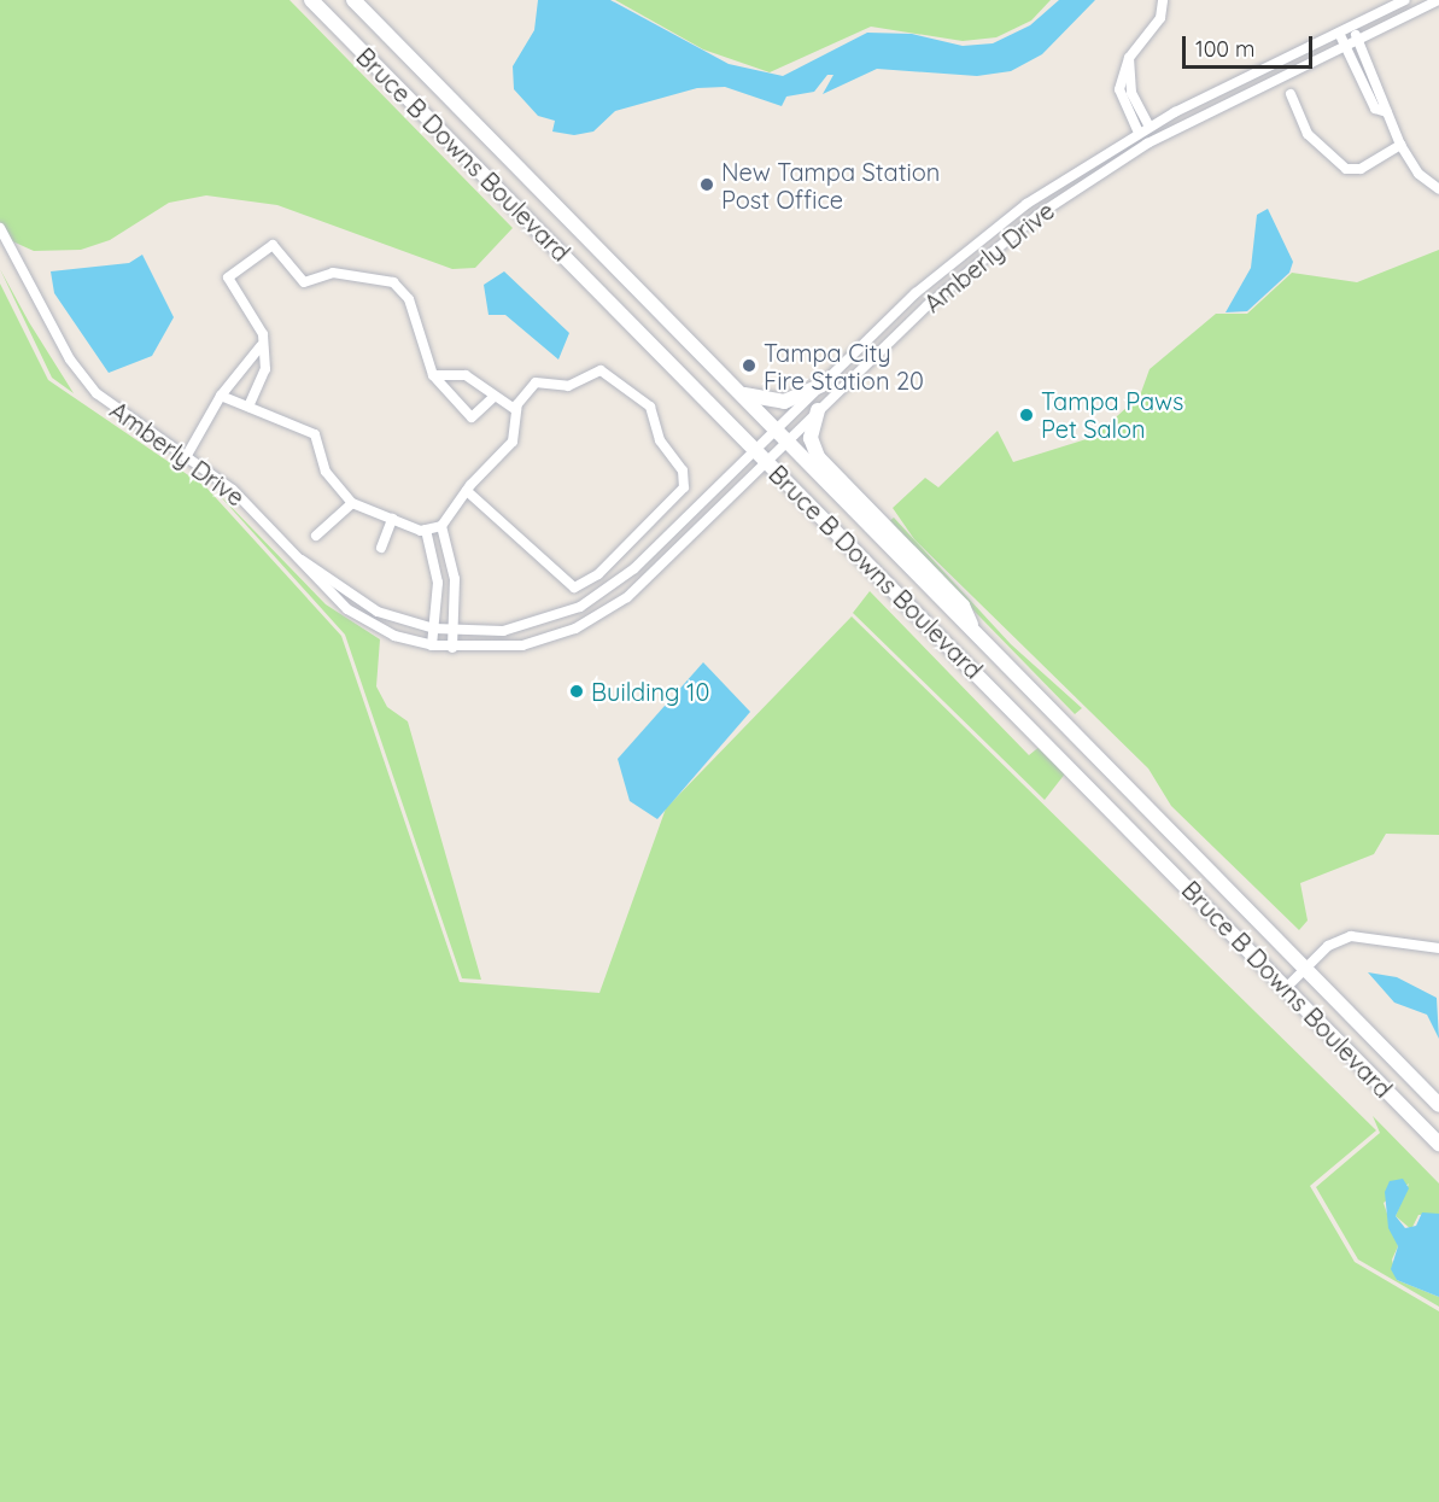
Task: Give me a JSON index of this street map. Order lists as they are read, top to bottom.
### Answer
{
  "streets": {
    "main road": ["Bruce B Downs Boulevard"],
    "street": ["Amberly Drive"]
  },
  "crossings": [
    ["Bruce B Downs Boulevard", "Amberly Drive"]
  ],
  "places": [
    "New Tampa Station Post Office",
    "Tampa City Fire Station 20",
    "Tampa Paws Pet Salon",
    "Building 10"
  ],
  "scale_bar": "100 m"
}
